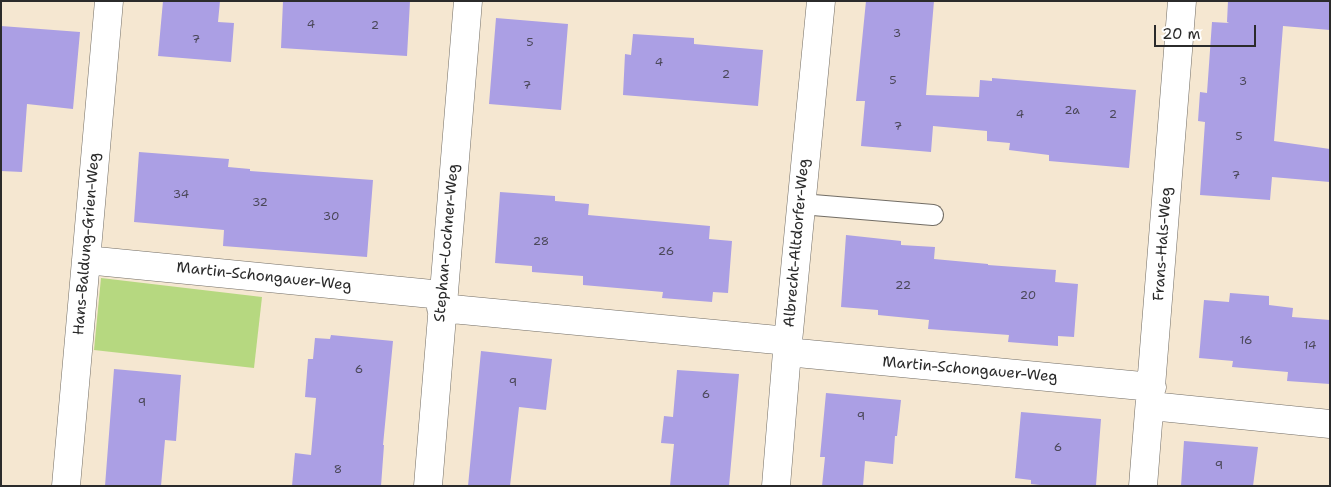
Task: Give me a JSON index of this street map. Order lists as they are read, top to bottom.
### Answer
{
  "streets": {
    "street": [
      "Stephan-Lochner-Weg",
      "Albrecht-Altdorfer-Weg",
      "Hans-Baldung-Grien-Weg",
      "Frans-Hals-Weg",
      "Martin-Schongauer-Weg"
    ]
  },
  "crossings": [
    ["Stephan-Lochner-Weg", "Martin-Schongauer-Weg"],
    ["Albrecht-Altdorfer-Weg", "Martin-Schongauer-Weg"],
    ["Hans-Baldung-Grien-Weg", "Martin-Schongauer-Weg"],
    ["Frans-Hals-Weg", "Martin-Schongauer-Weg"]
  ],
  "house_numbers": [
    "4",
    "2",
    "3",
    "7",
    "5",
    "4",
    "2",
    "5",
    "3",
    "7",
    "2a",
    "4",
    "2",
    "7",
    "5",
    "7",
    "34",
    "32",
    "30",
    "28",
    "26",
    "22",
    "20",
    "16",
    "14",
    "6",
    "9",
    "6",
    "9",
    "9",
    "6",
    "9",
    "8"
  ],
  "scale_bar": "20 m"
}
